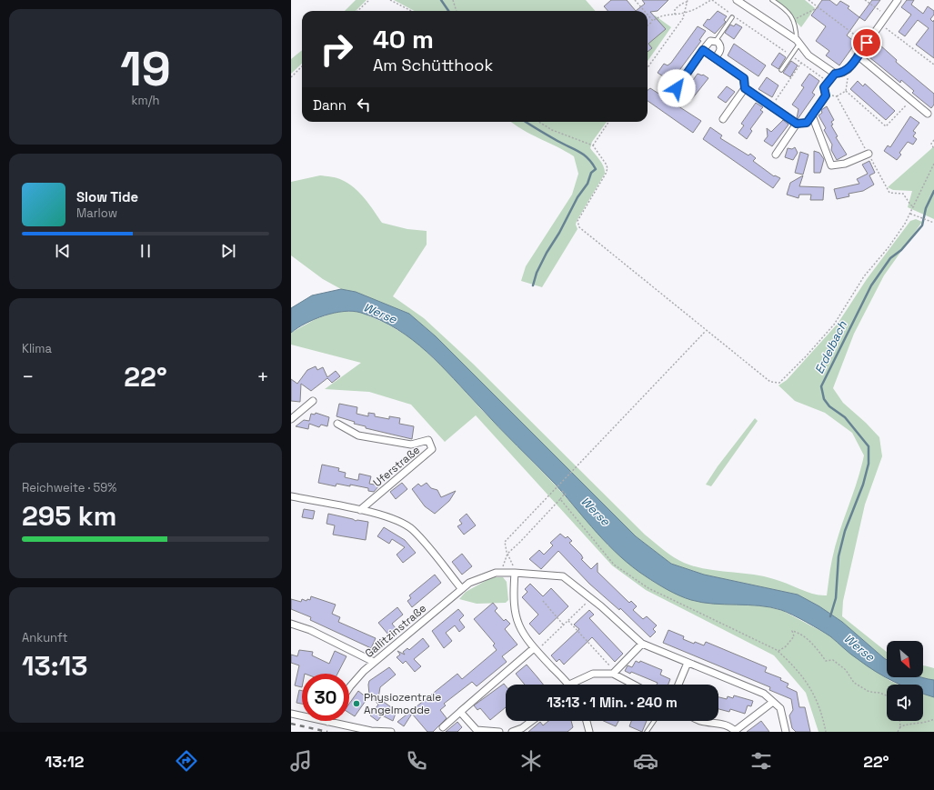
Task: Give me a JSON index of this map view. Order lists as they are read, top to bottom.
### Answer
{
  "streets": {
    "street": ["Uferstraße", "Gallitzinstraße"]
  },
  "water": ["Werse", "Erdelbach"],
  "places": ["Physiozentrale Angelmodde"],
  "north": "bottom right",
  "page": {
    "tile": [
      ["19", "km/h"],
      "Klima",
      ["Reichweite · 59%", "295 km"],
      ["Ankunft", "13:13"]
    ],
    "turn": ["40 m", "Am Schütthook"],
    "then": "Dann",
    "song": ["Slow Tide", "Marlow"],
    "heat": ["−", "22°", "+"],
    "limit": "30",
    "trip": "13:13 · 1 Min. · 240 m",
    "tabs": ["13:12", "22°"]
  }
}
